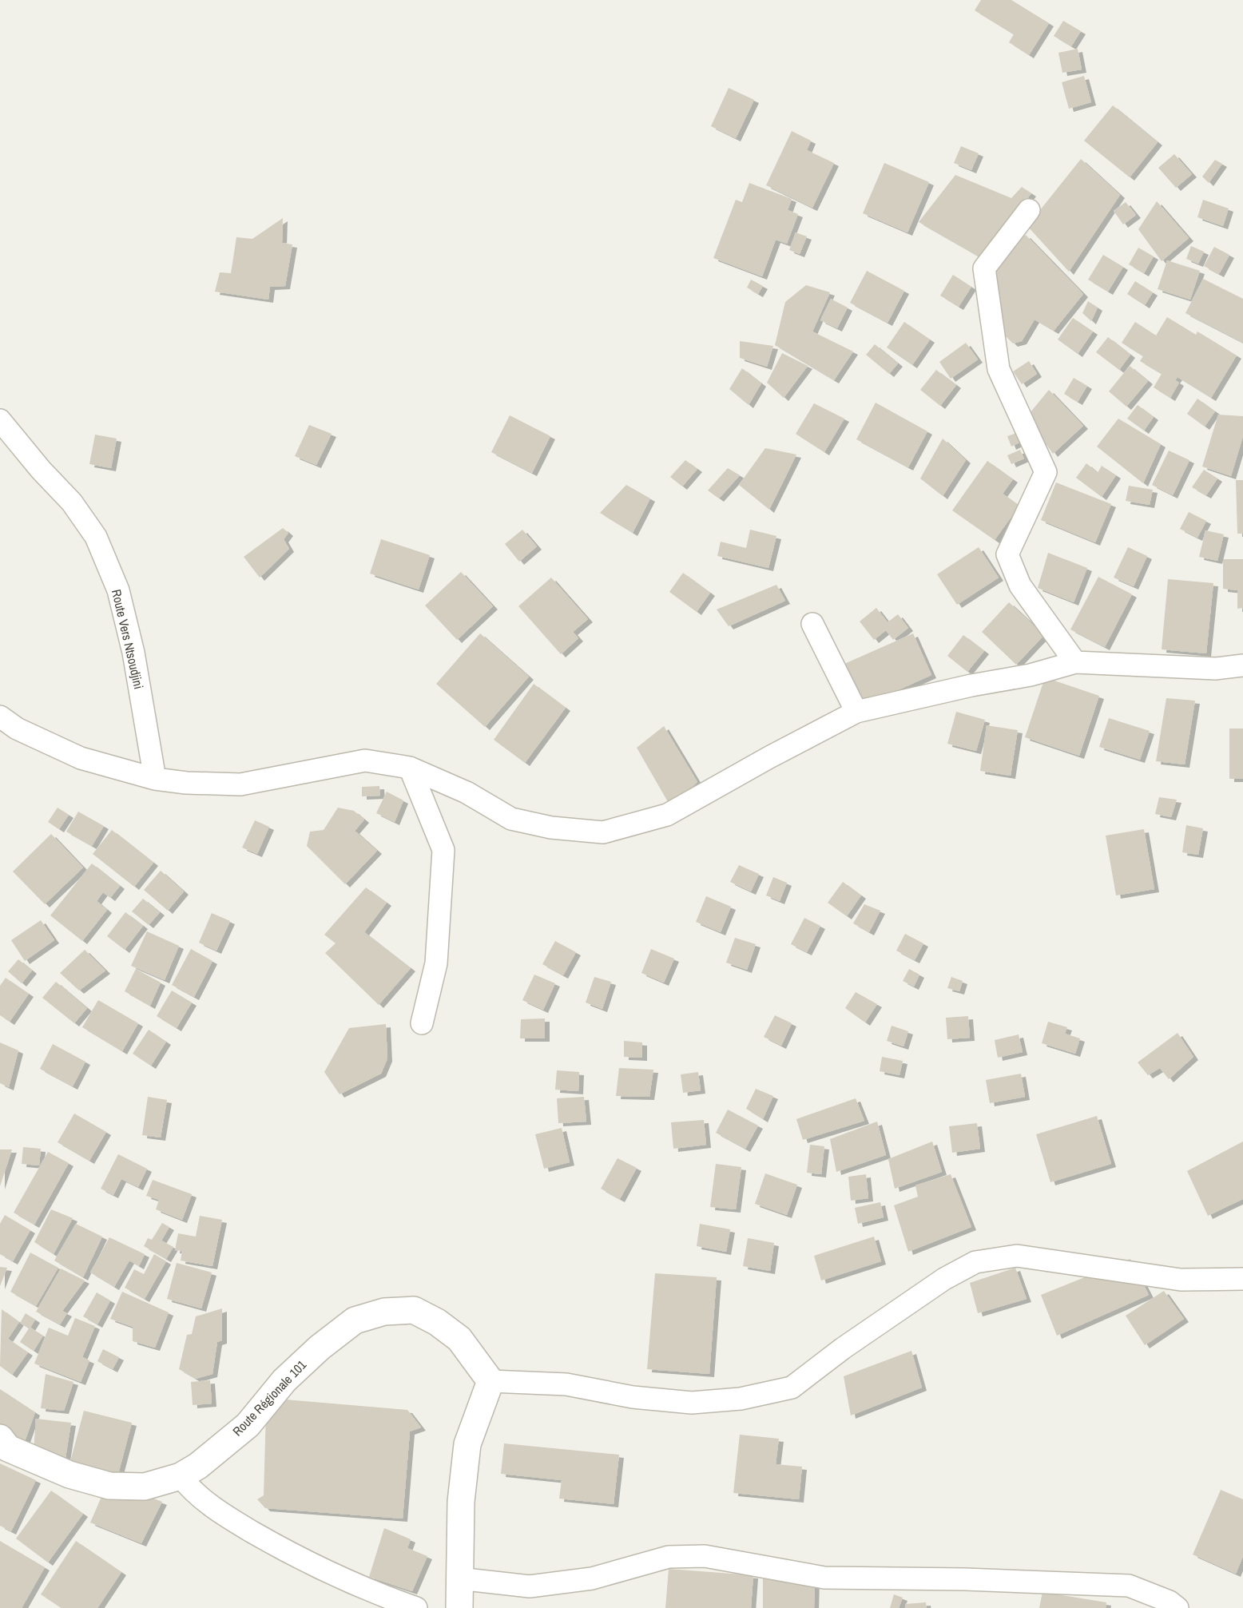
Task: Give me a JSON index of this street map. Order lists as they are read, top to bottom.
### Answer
{
  "streets": {
    "street": ["Route Vers Ntsoudjini", "Route Régionale 101"]
  }
}
